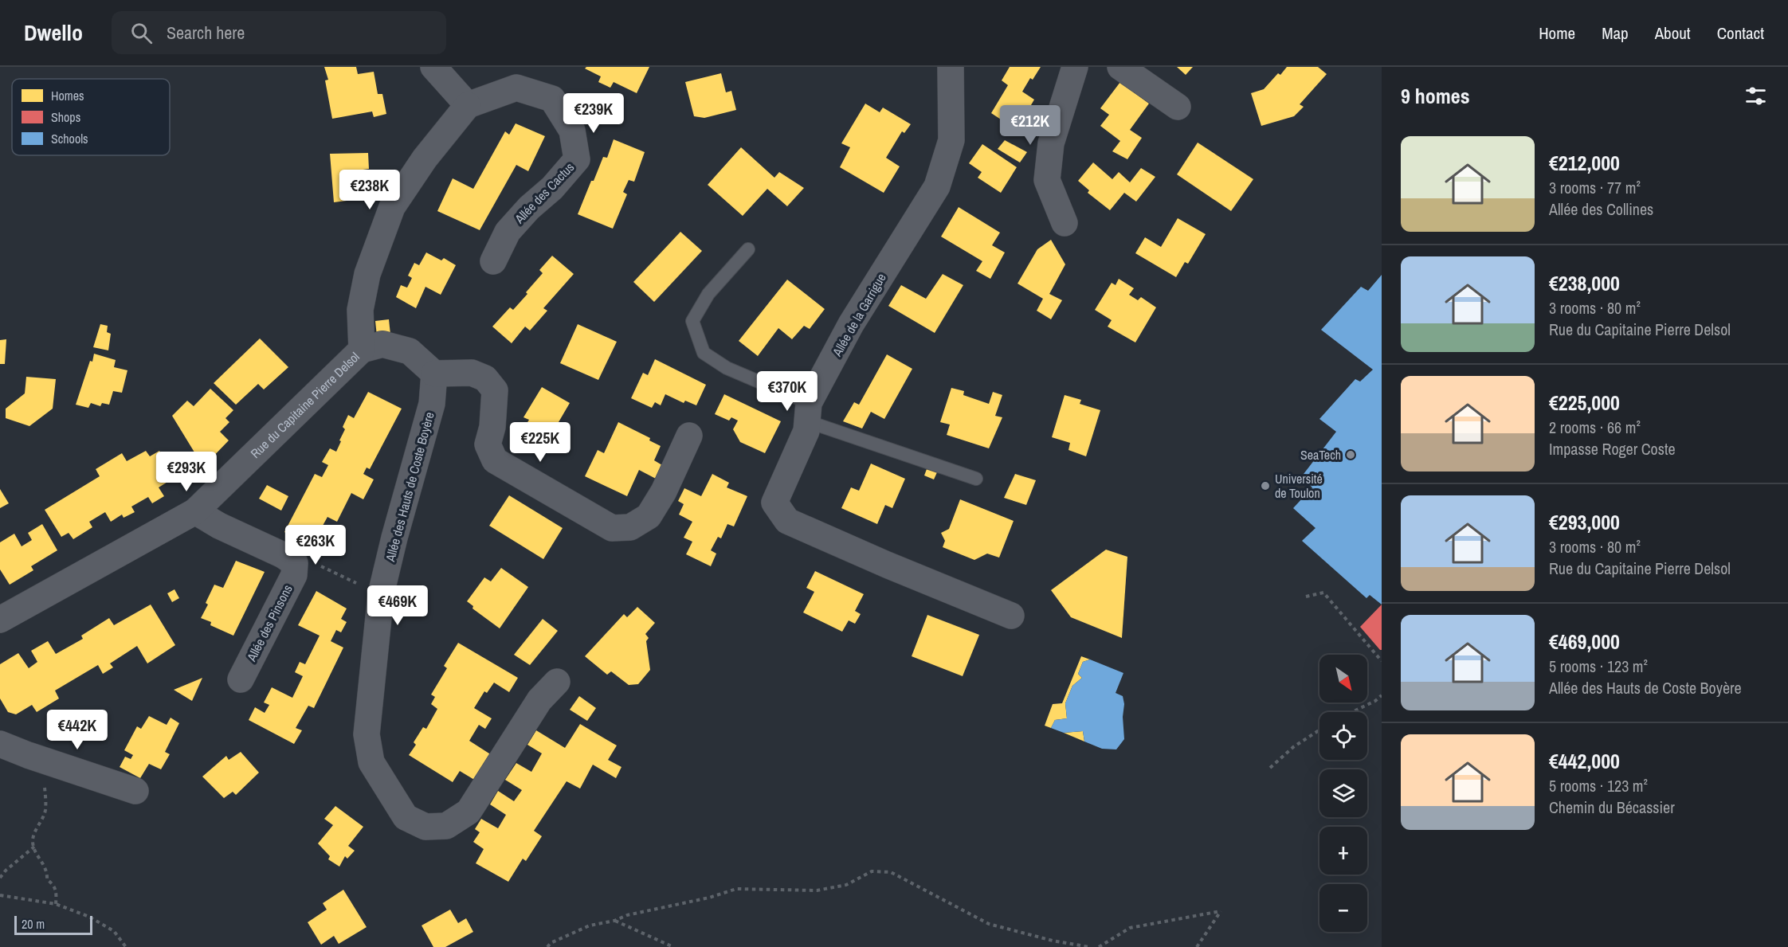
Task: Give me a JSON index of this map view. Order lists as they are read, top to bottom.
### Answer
{
  "streets": {
    "street": [
      "Allée des Cactus",
      "Allée de la Garrigue",
      "Rue du Capitaine Pierre Delsol",
      "Allée des Hauts de Coste Boyère",
      "Allée des Pinsons"
    ]
  },
  "crossings": [
    ["Allée des Cactus", "Rue du Capitaine Pierre Delsol"]
  ],
  "places": ["SeaTech", "Université de Toulon"],
  "legend": ["Homes", "Shops", "Schools"],
  "scale_bar": "20 m",
  "north": "bottom right",
  "page": {
    "header": "Dwello",
    "search": "Search here",
    "nav": [
      "Home",
      "Map",
      "About",
      "Contact"
    ],
    "heading": "9 homes",
    "price": [
      "€239K",
      "€212K",
      "€238K",
      "€370K",
      "€225K",
      "€293K",
      "€263K",
      "€469K",
      "€442K"
    ],
    "list": [
      {
        "name": "€212,000",
        "note": "3 rooms · 77 m² · Allée des Collines"
      },
      {
        "name": "€238,000",
        "note": "3 rooms · 80 m² · Rue du Capitaine Pierre Delsol"
      },
      {
        "name": "€225,000",
        "note": "2 rooms · 66 m² · Impasse Roger Coste"
      },
      {
        "name": "€293,000",
        "note": "3 rooms · 80 m² · Rue du Capitaine Pierre Delsol"
      },
      {
        "name": "€469,000",
        "note": "5 rooms · 123 m² · Allée des Hauts de Coste Boyère"
      },
      {
        "name": "€442,000",
        "note": "5 rooms · 123 m² · Chemin du Bécassier"
      }
    ],
    "map_buttons": ["+", "−"],
    "scale": "20 m"
  }
}
